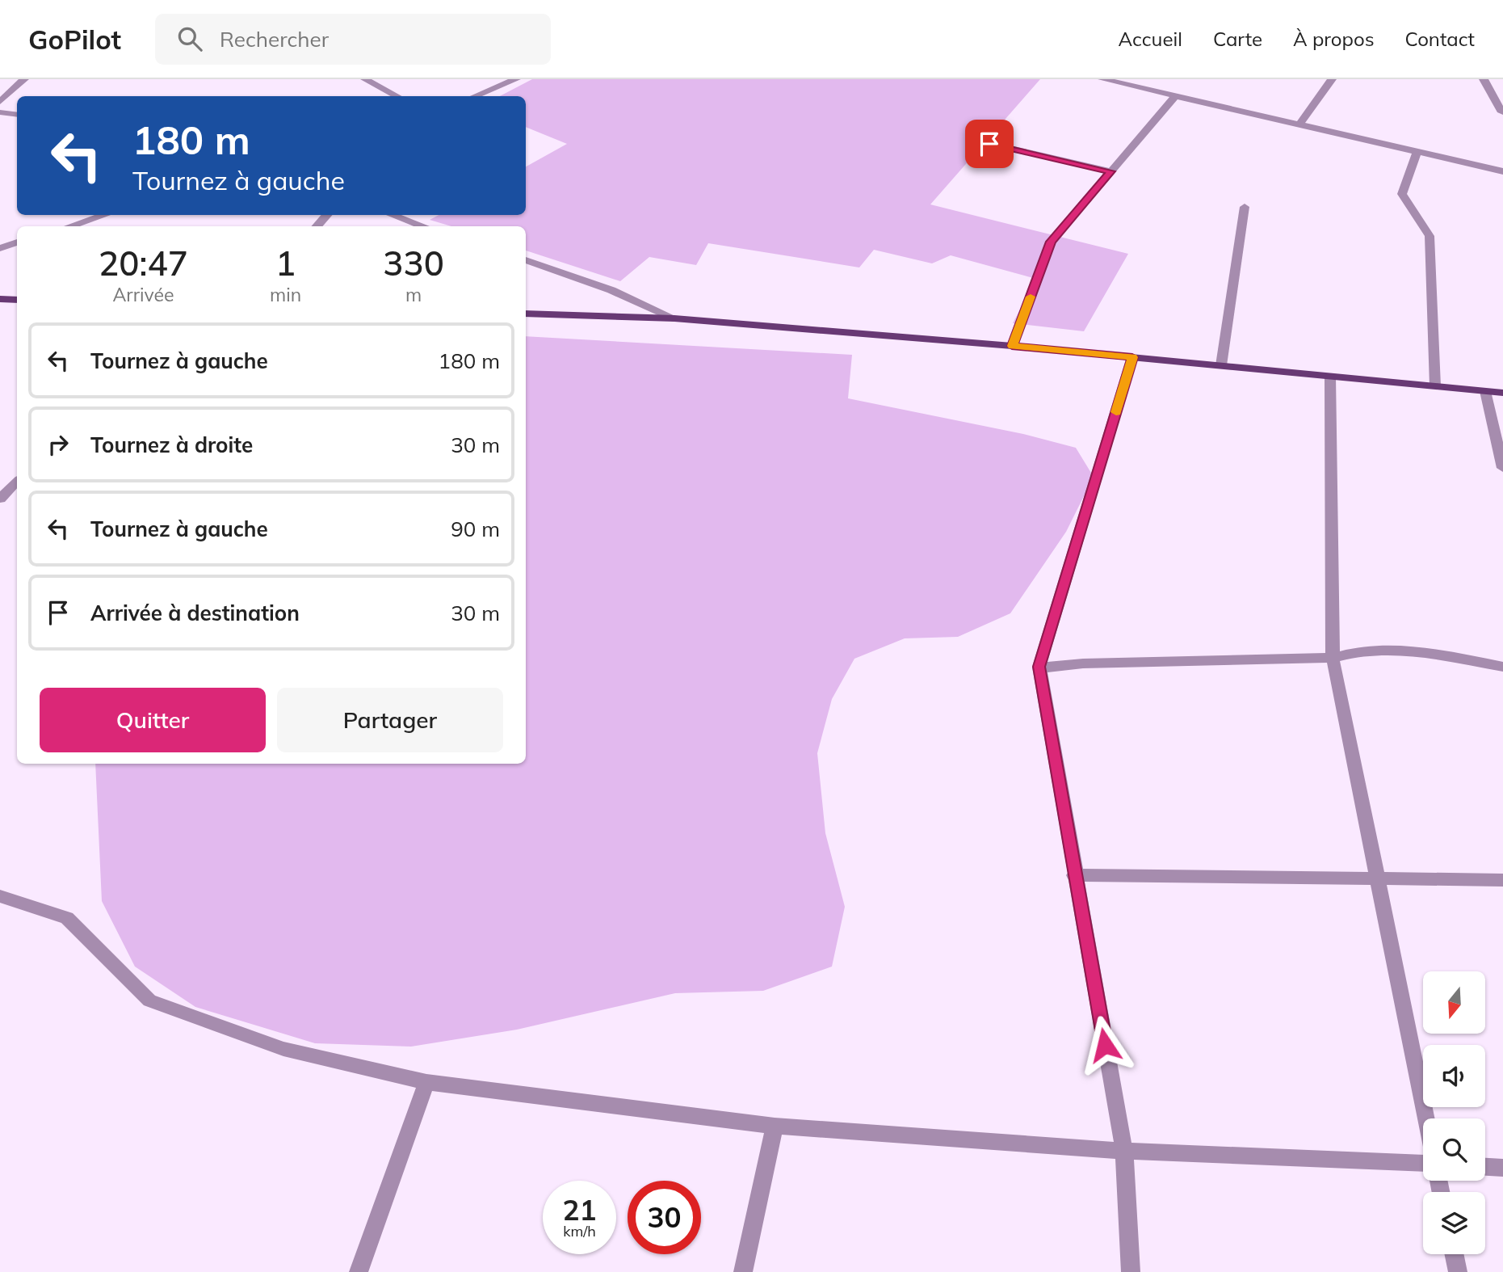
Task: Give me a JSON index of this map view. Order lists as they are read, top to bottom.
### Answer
{
  "north": "bottom",
  "page": {
    "header": "GoPilot",
    "search": "Rechercher",
    "nav": [
      "Accueil",
      "Carte",
      "À propos",
      "Contact"
    ],
    "turn": ["180 m", "Tournez à gauche"],
    "eta": [
      "20:47",
      "Arrivée",
      "1",
      "min",
      "330",
      "m"
    ],
    "list": [
      {
        "name": "Tournez à gauche",
        "value": "180 m"
      },
      {
        "name": "Tournez à droite",
        "value": "30 m"
      },
      {
        "name": "Tournez à gauche",
        "value": "90 m"
      },
      {
        "name": "Arrivée à destination",
        "value": "30 m"
      }
    ],
    "buttons": ["Quitter", "Partager"],
    "speed": "21 km/h",
    "limit": "30"
  }
}
